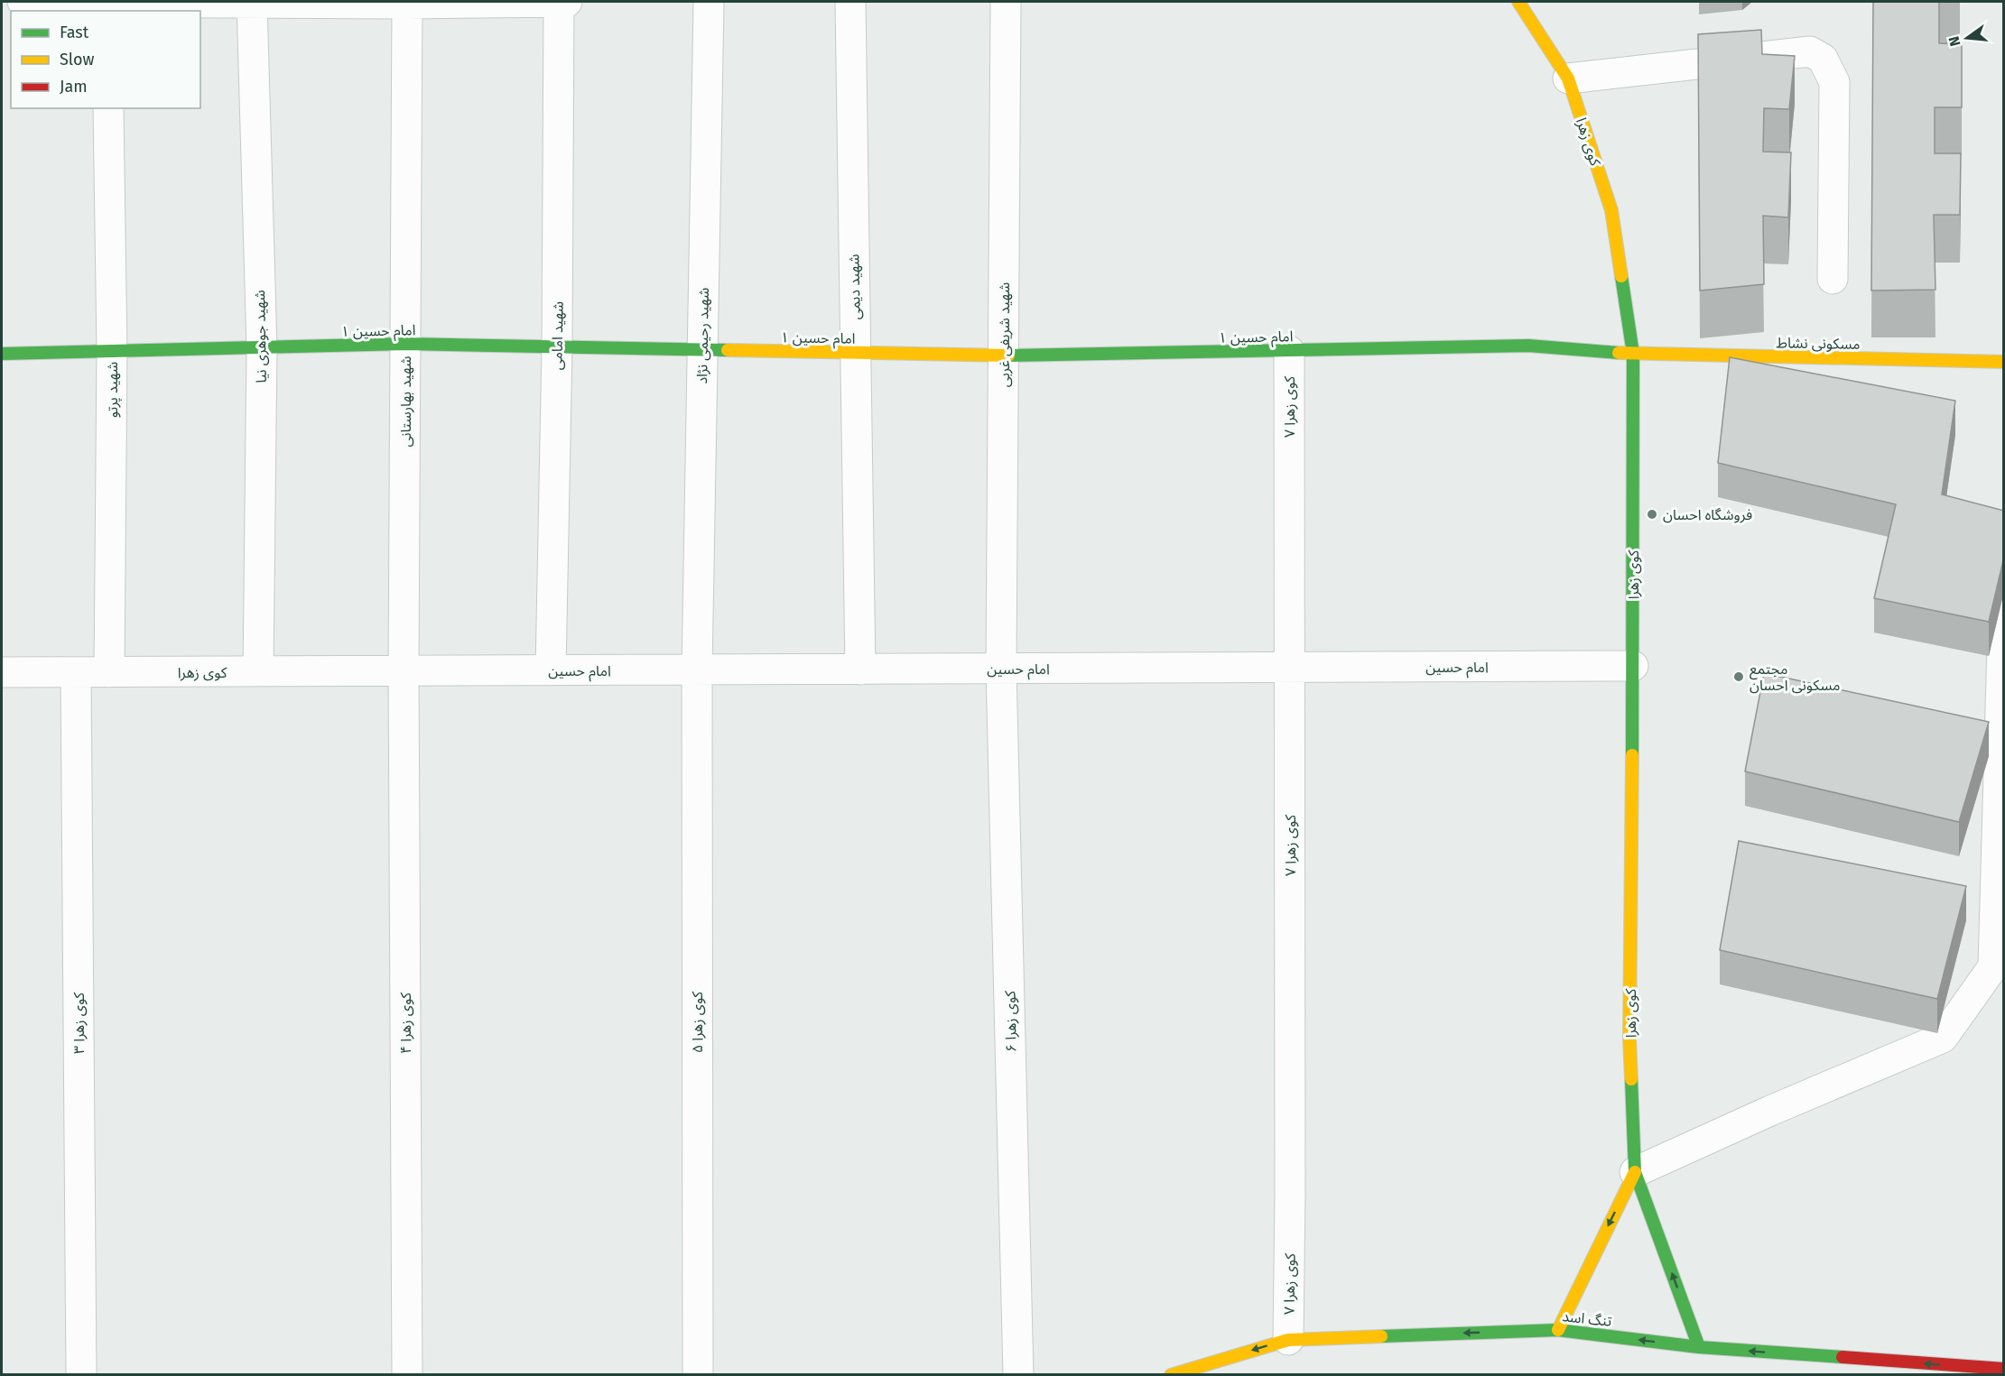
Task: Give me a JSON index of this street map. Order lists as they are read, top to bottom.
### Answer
{
  "streets": {
    "street": [
      "کوی زهرا",
      "شهید دیمی",
      "امام حسین ۱",
      "شهید شریفی غربی",
      "شهید امامی",
      "شهید رحیمی نژاد",
      "شهید جوهری نیا",
      "مسکونی نشاط",
      "شهید پرتو",
      "شهید بهارستانی",
      "کوی زهرا ۷",
      "امام حسین",
      "کوی زهرا ۶",
      "کوی زهرا ۵",
      "کوی زهرا ۳",
      "کوی زهرا ۴",
      "تنگ اسد"
    ]
  },
  "crossings": [
    ["کوی زهرا", "امام حسین ۱"],
    ["کوی زهرا", "شهید جوهری نیا"],
    ["کوی زهرا", "مسکونی نشاط"],
    ["کوی زهرا", "شهید پرتو"],
    ["کوی زهرا", "شهید بهارستانی"],
    ["کوی زهرا", "امام حسین"],
    ["کوی زهرا", "کوی زهرا ۳"],
    ["کوی زهرا", "کوی زهرا ۴"],
    ["کوی زهرا", "تنگ اسد"],
    ["شهید دیمی", "امام حسین ۱"],
    ["شهید دیمی", "امام حسین"],
    ["امام حسین ۱", "شهید شریفی غربی"],
    ["امام حسین ۱", "شهید امامی"],
    ["امام حسین ۱", "شهید رحیمی نژاد"],
    ["امام حسین ۱", "شهید جوهری نیا"],
    ["امام حسین ۱", "مسکونی نشاط"],
    ["امام حسین ۱", "شهید پرتو"],
    ["امام حسین ۱", "شهید بهارستانی"],
    ["امام حسین ۱", "کوی زهرا ۷"],
    ["شهید شریفی غربی", "امام حسین"],
    ["شهید شریفی غربی", "کوی زهرا ۶"],
    ["شهید امامی", "امام حسین"],
    ["شهید رحیمی نژاد", "امام حسین"],
    ["شهید رحیمی نژاد", "کوی زهرا ۵"],
    ["شهید بهارستانی", "امام حسین"],
    ["شهید بهارستانی", "کوی زهرا ۴"],
    ["کوی زهرا ۷", "امام حسین"],
    ["کوی زهرا ۷", "تنگ اسد"],
    ["امام حسین", "کوی زهرا ۶"],
    ["امام حسین", "کوی زهرا ۵"],
    ["امام حسین", "کوی زهرا ۴"]
  ],
  "one_way": ["تنگ اسد"],
  "places": ["فروشگاه احسان", "مجتمع مسکونی احسان"],
  "legend": ["Fast", "Slow", "Jam"],
  "north": "left"
}
